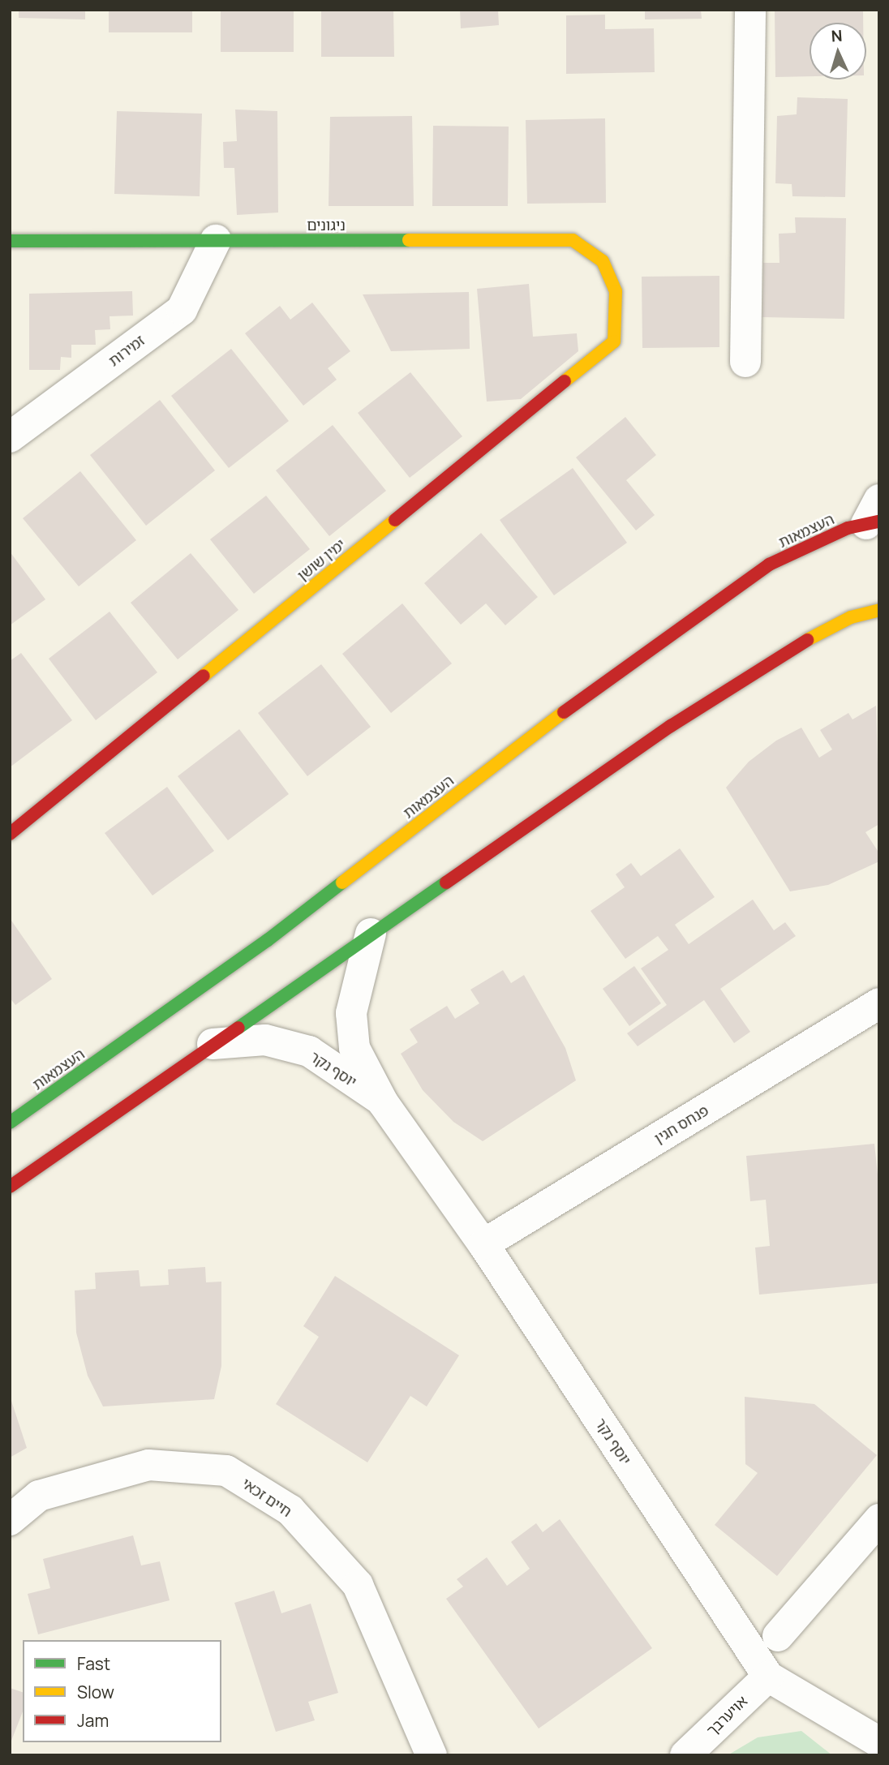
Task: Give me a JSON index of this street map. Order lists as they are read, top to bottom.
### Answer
{
  "streets": {
    "main road": ["ניגונים", "העצמאות", "ימין שושן"],
    "street": [
      "זמירות",
      "יוסף נקר",
      "פנחס חגין",
      "חיים זכאי",
      "אויערבך"
    ]
  },
  "crossings": [
    ["ניגונים", "זמירות"],
    ["ניגונים", "ימין שושן"],
    ["יוסף נקר", "פנחס חגין"],
    ["יוסף נקר", "אויערבך"]
  ],
  "legend": ["Fast", "Slow", "Jam"],
  "north": "top"
}
